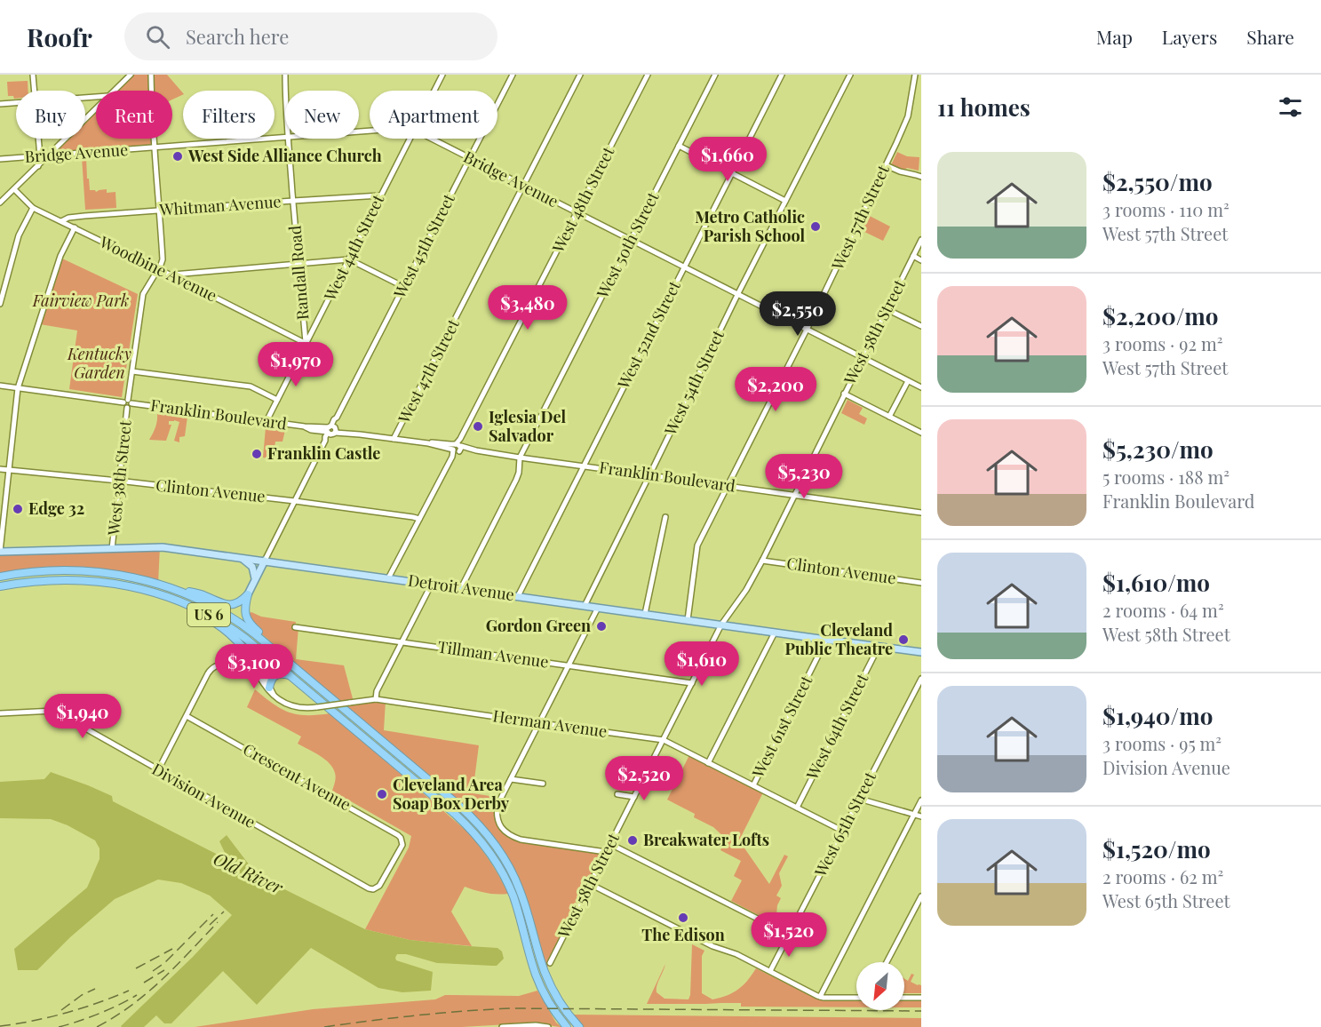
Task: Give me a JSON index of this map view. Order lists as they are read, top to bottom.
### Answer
{
  "streets": {
    "highway": ["US 6"],
    "main road": ["West 45th Street", "Detroit Avenue"],
    "street": [
      "Bridge Avenue",
      "West 48th Street",
      "Whitman Avenue",
      "West 57th Street",
      "West 50th Street",
      "West 44th Street",
      "Woodbine Avenue",
      "Randall Road",
      "West 58th Street",
      "West 52nd Street",
      "West 47th Street",
      "West 54th Street",
      "Franklin Boulevard",
      "West 38th Street",
      "Clinton Avenue",
      "Tillman Avenue",
      "Herman Avenue",
      "West 61st Street",
      "West 64th Street",
      "Crescent Avenue",
      "Division Avenue",
      "West 65th Street"
    ]
  },
  "crossings": [
    ["Bridge Avenue", "West 48th Street"],
    ["Bridge Avenue", "West 57th Street"],
    ["Bridge Avenue", "West 50th Street"],
    ["Bridge Avenue", "West 45th Street"],
    ["Bridge Avenue", "West 58th Street"],
    ["Bridge Avenue", "West 52nd Street"],
    ["Bridge Avenue", "West 47th Street"],
    ["Bridge Avenue", "West 54th Street"],
    ["Bridge Avenue", "West 38th Street"],
    ["West 48th Street", "Franklin Boulevard"],
    ["West 48th Street", "Clinton Avenue"],
    ["West 48th Street", "Detroit Avenue"],
    ["Whitman Avenue", "West 44th Street"],
    ["Whitman Avenue", "Woodbine Avenue"],
    ["Whitman Avenue", "Randall Road"],
    ["Whitman Avenue", "West 38th Street"],
    ["West 57th Street", "Franklin Boulevard"],
    ["West 57th Street", "Detroit Avenue"],
    ["West 50th Street", "Franklin Boulevard"],
    ["West 50th Street", "Detroit Avenue"],
    ["West 45th Street", "Franklin Boulevard"],
    ["West 45th Street", "Clinton Avenue"],
    ["West 45th Street", "Detroit Avenue"],
    ["West 44th Street", "Woodbine Avenue"],
    ["West 44th Street", "Randall Road"],
    ["West 44th Street", "Franklin Boulevard"],
    ["Woodbine Avenue", "Randall Road"],
    ["Woodbine Avenue", "West 38th Street"],
    ["West 58th Street", "Franklin Boulevard"],
    ["West 58th Street", "Clinton Avenue"],
    ["West 58th Street", "Detroit Avenue"],
    ["West 58th Street", "Tillman Avenue"],
    ["West 58th Street", "Herman Avenue"],
    ["West 52nd Street", "Franklin Boulevard"],
    ["West 52nd Street", "Detroit Avenue"],
    ["West 47th Street", "Franklin Boulevard"],
    ["West 54th Street", "Franklin Boulevard"],
    ["West 54th Street", "Detroit Avenue"],
    ["Franklin Boulevard", "West 38th Street"],
    ["West 38th Street", "Clinton Avenue"],
    ["West 38th Street", "Detroit Avenue"],
    ["Detroit Avenue", "West 61st Street"],
    ["Detroit Avenue", "West 64th Street"],
    ["Herman Avenue", "West 61st Street"],
    ["Herman Avenue", "West 64th Street"],
    ["Herman Avenue", "West 65th Street"],
    ["Crescent Avenue", "Division Avenue"]
  ],
  "water": ["Old River"],
  "parks": ["Fairview Park", "Kentucky Garden"],
  "places": [
    "West Side Alliance Church",
    "Metro Catholic Parish School",
    "Iglesia Del Salvador",
    "Franklin Castle",
    "Edge 32",
    "Gordon Green",
    "Cleveland Public Theatre",
    "Cleveland Area Soap Box Derby",
    "Breakwater Lofts",
    "The Edison"
  ],
  "north": "bottom left",
  "page": {
    "header": "Roofr",
    "search": "Search here",
    "nav": ["Map", "Layers", "Share"],
    "heading": "11 homes",
    "chip": [
      "Buy",
      "Rent",
      "Filters",
      "New",
      "Apartment"
    ],
    "price": [
      "$1,660",
      "$3,480",
      "$2,550",
      "$1,970",
      "$2,200",
      "$5,230",
      "$1,610",
      "$3,100",
      "$1,940",
      "$2,520",
      "$1,520"
    ],
    "list": [
      {
        "name": "$2,550/mo",
        "note": "3 rooms · 110 m² · West 57th Street"
      },
      {
        "name": "$2,200/mo",
        "note": "3 rooms · 92 m² · West 57th Street"
      },
      {
        "name": "$5,230/mo",
        "note": "5 rooms · 188 m² · Franklin Boulevard"
      },
      {
        "name": "$1,610/mo",
        "note": "2 rooms · 64 m² · West 58th Street"
      },
      {
        "name": "$1,940/mo",
        "note": "3 rooms · 95 m² · Division Avenue"
      },
      {
        "name": "$1,520/mo",
        "note": "2 rooms · 62 m² · West 65th Street"
      }
    ]
  }
}
